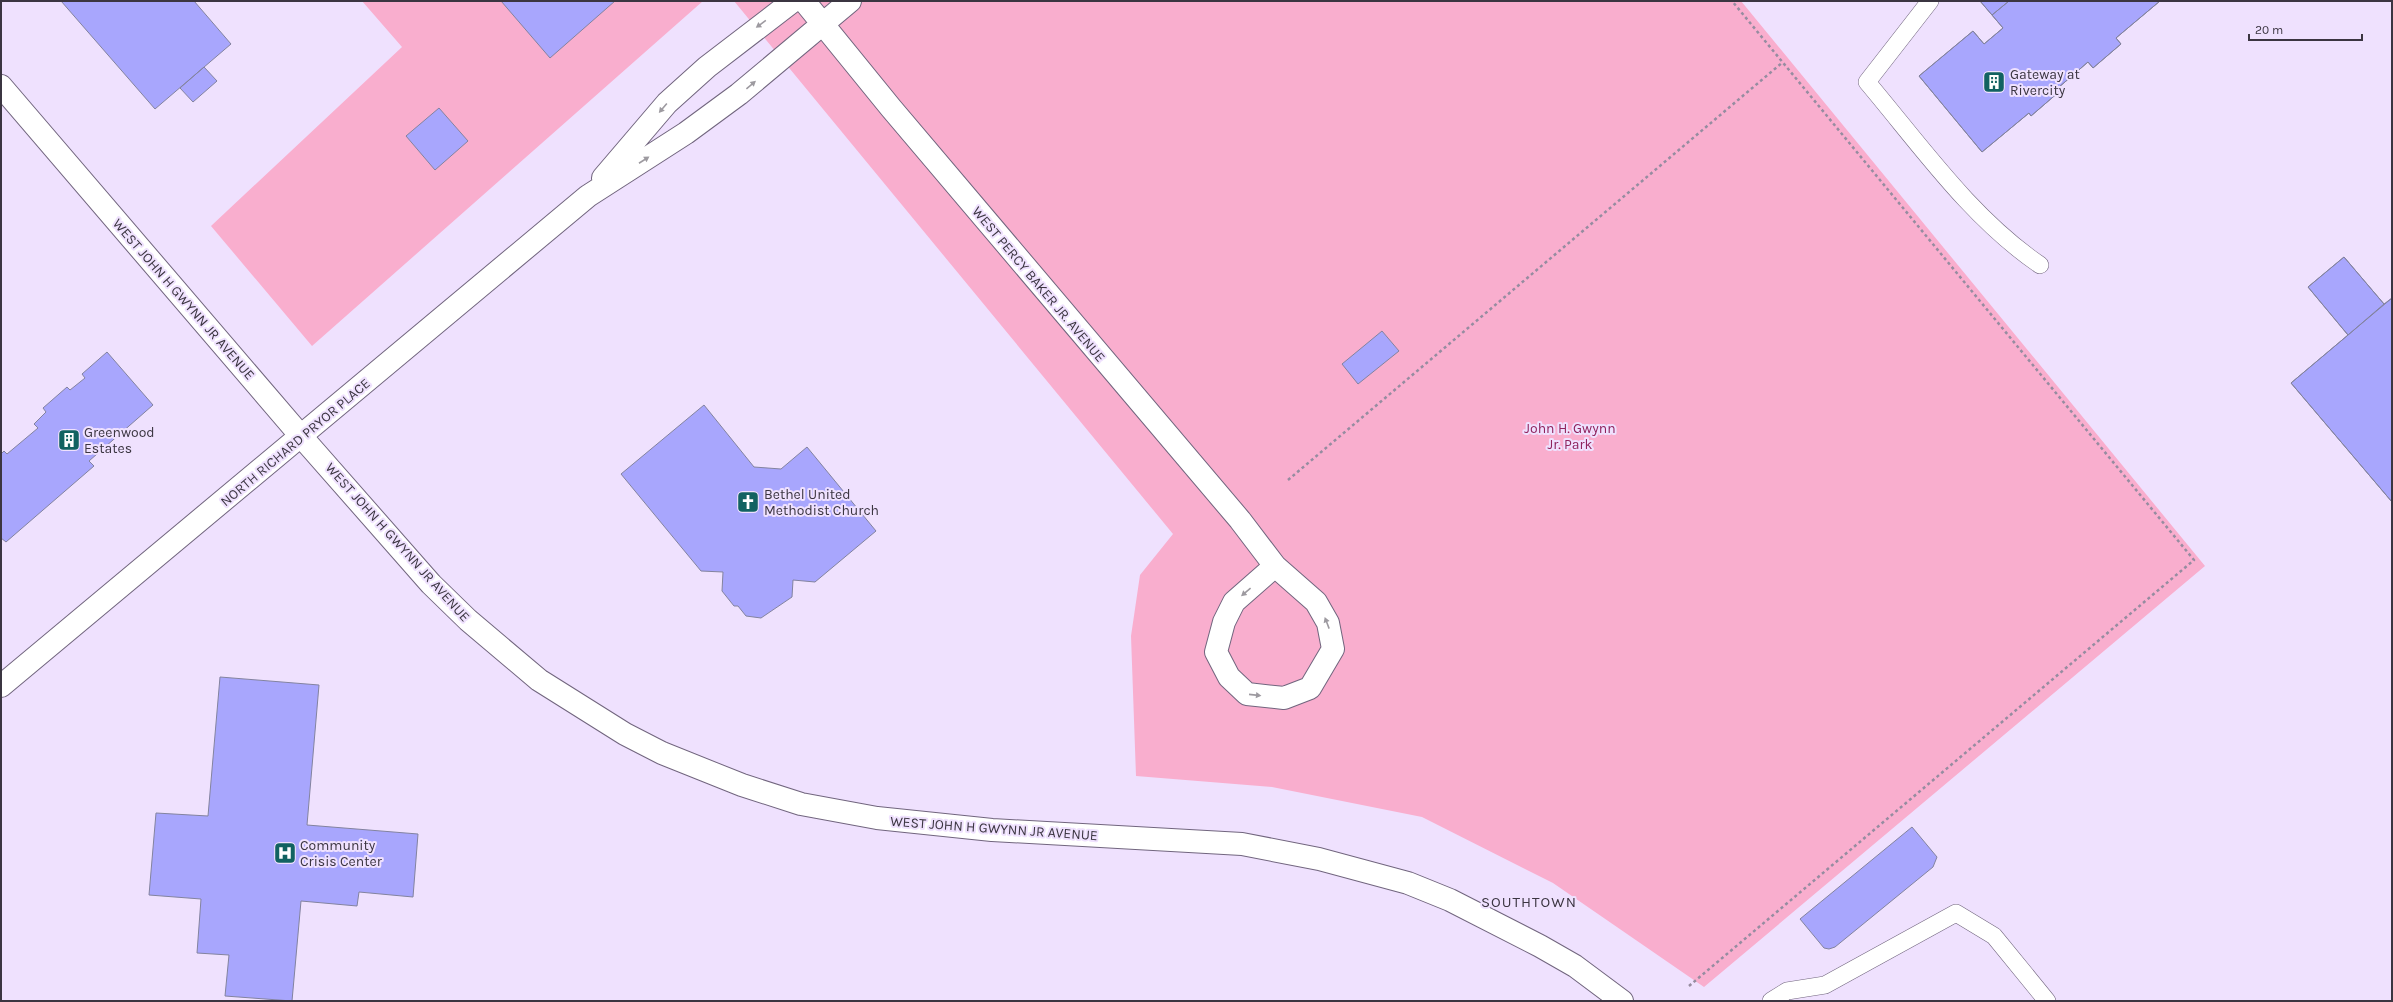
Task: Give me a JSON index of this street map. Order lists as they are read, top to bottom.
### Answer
{
  "streets": {
    "street": ["WEST PERCY BAKER JR. AVENUE", "WEST JOHN H GWYNN JR AVENUE", "NORTH RICHARD PRYOR PLACE"]
  },
  "crossings": [
    ["WEST PERCY BAKER JR. AVENUE", "NORTH RICHARD PRYOR PLACE"],
    ["WEST JOHN H GWYNN JR AVENUE", "NORTH RICHARD PRYOR PLACE"]
  ],
  "districts": ["SOUTHTOWN"],
  "parks": ["John H. Gwynn Jr. Park"],
  "places": {
    "building": ["Gateway at Rivercity", "Greenwood Estates"],
    "church": ["Bethel United Methodist Church"],
    "hospital": ["Community Crisis Center"]
  },
  "scale_bar": "20 m"
}
